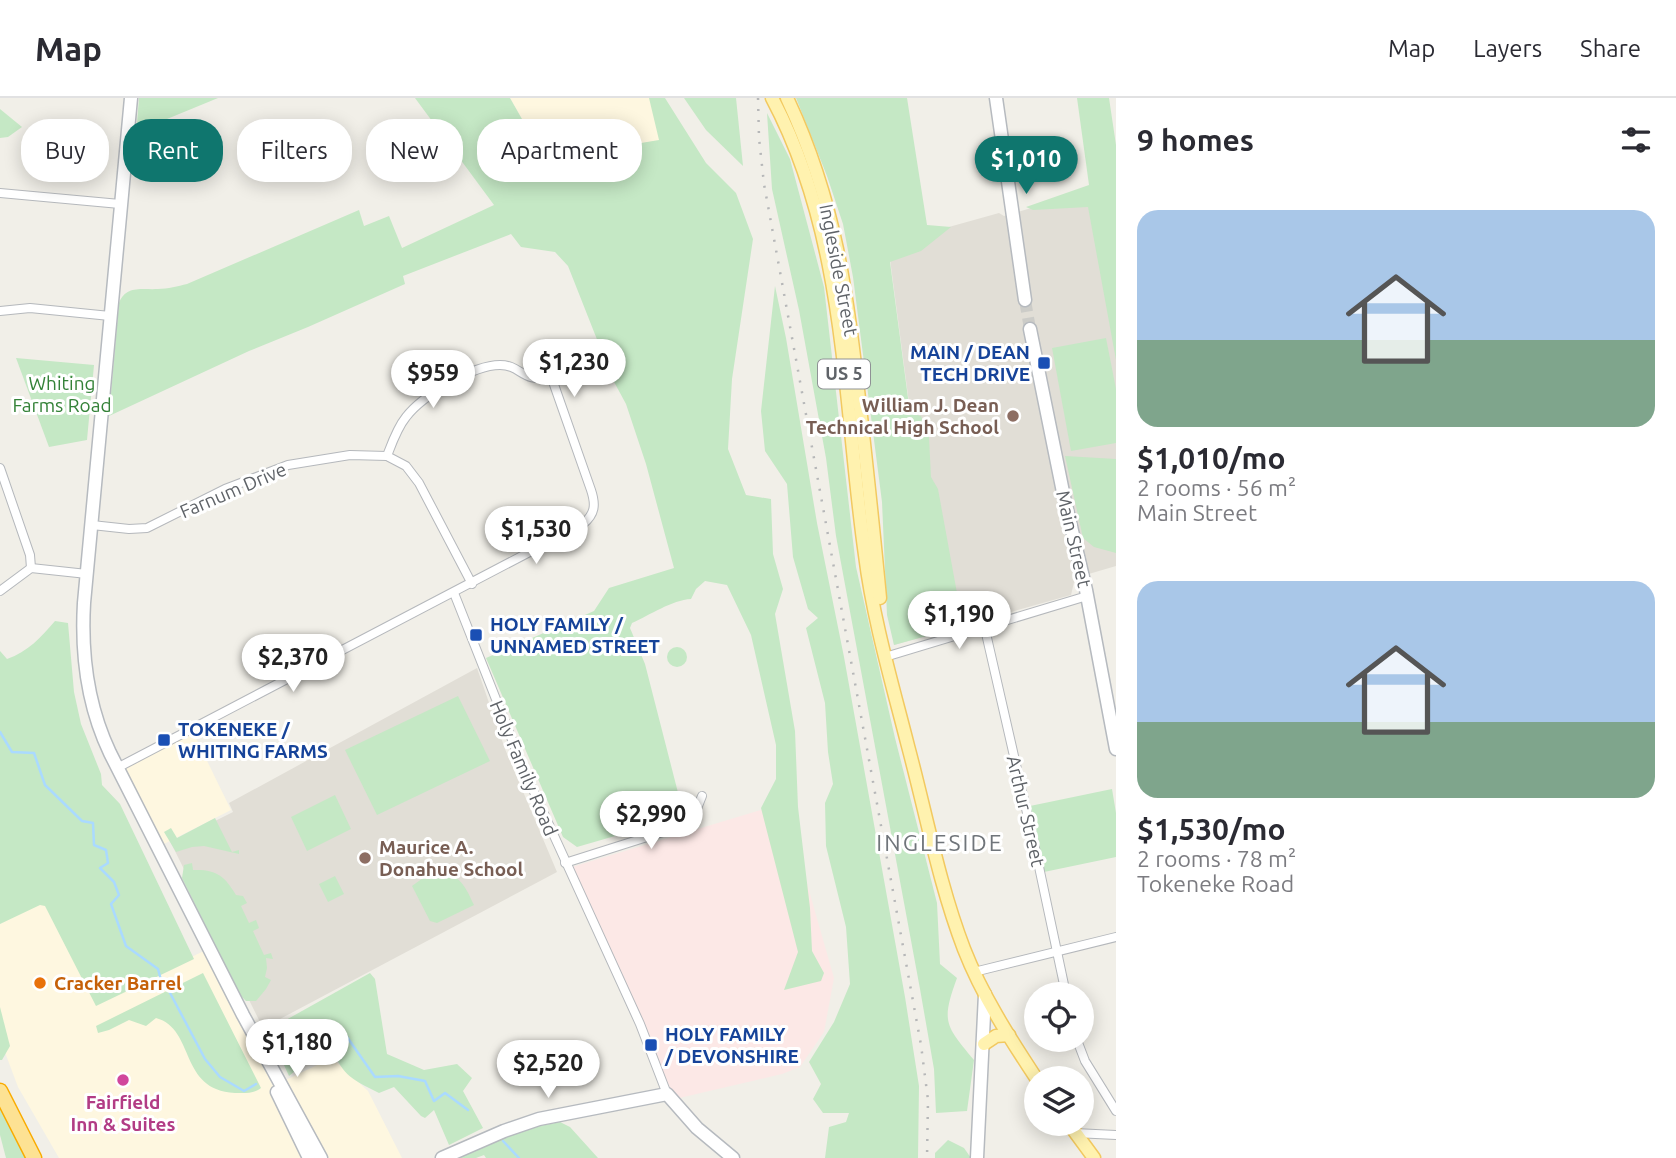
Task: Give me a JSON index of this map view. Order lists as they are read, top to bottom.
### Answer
{
  "streets": {
    "main road": ["Ingleside Street", "US 5", "Main Street"],
    "street": ["Farnum Drive", "Holy Family Road", "Arthur Street"]
  },
  "districts": ["INGLESIDE"],
  "parks": ["Whiting Farms Road"],
  "places": {
    "transit": [
      "MAIN / DEAN TECH DRIVE",
      "HOLY FAMILY / UNNAMED STREET",
      "TOKENEKE / WHITING FARMS",
      "HOLY FAMILY / DEVONSHIRE"
    ],
    "other": [
      "William J. Dean Technical High School",
      "Maurice A. Donahue School",
      "Cracker Barrel",
      "Fairfield Inn & Suites"
    ]
  },
  "page": {
    "header": "Map",
    "nav": ["Map", "Layers", "Share"],
    "heading": "9 homes",
    "chip": [
      "Buy",
      "Rent",
      "Filters",
      "New",
      "Apartment"
    ],
    "price": [
      "$1,010",
      "$1,230",
      "$959",
      "$1,530",
      "$1,190",
      "$2,370",
      "$2,990",
      "$1,180",
      "$2,520"
    ],
    "list": [
      {
        "name": "$1,010/mo",
        "note": "2 rooms · 56 m² · Main Street"
      },
      {
        "name": "$1,530/mo",
        "note": "2 rooms · 78 m² · Tokeneke Road"
      }
    ]
  }
}
